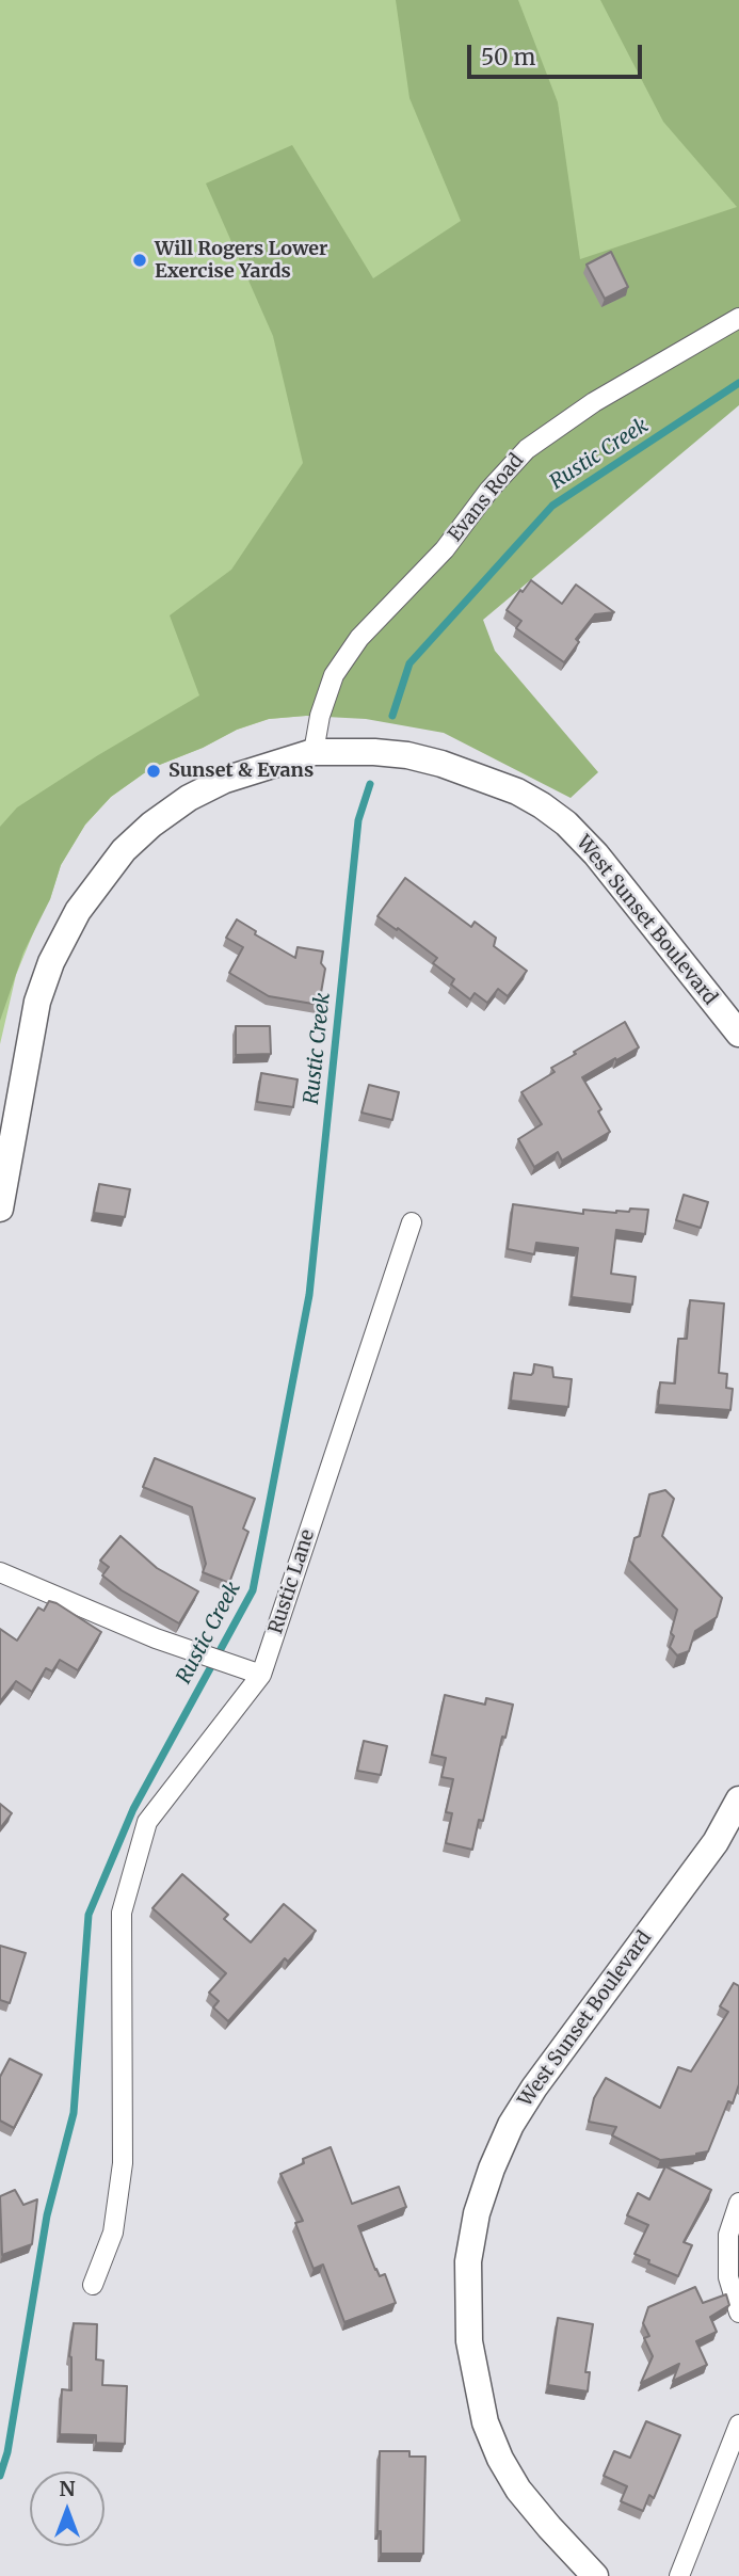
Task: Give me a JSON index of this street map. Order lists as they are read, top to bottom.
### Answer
{
  "streets": {
    "main road": ["West Sunset Boulevard"],
    "street": ["Evans Road", "Rustic Lane"]
  },
  "crossings": [
    ["Evans Road", "West Sunset Boulevard"]
  ],
  "water": ["Rustic Creek"],
  "places": ["Will Rogers Lower Exercise Yards", "Sunset & Evans"],
  "scale_bar": "50 m",
  "north": "top"
}
